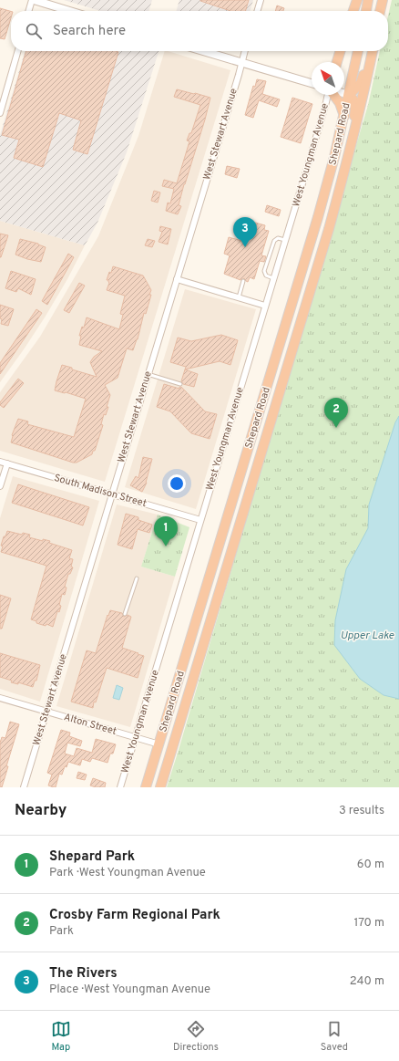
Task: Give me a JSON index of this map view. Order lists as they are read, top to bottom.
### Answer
{
  "streets": {
    "highway": ["Shepard Road"],
    "street": [
      "West Stewart Avenue",
      "West Youngman Avenue",
      "South Madison Street",
      "Alton Street"
    ]
  },
  "crossings": [
    ["West Stewart Avenue", "South Madison Street"],
    ["West Stewart Avenue", "Alton Street"],
    ["Shepard Road", "Alton Street"],
    ["West Youngman Avenue", "South Madison Street"],
    ["West Youngman Avenue", "Alton Street"]
  ],
  "water": ["Upper Lake"],
  "north": "top left",
  "page": {
    "search": "Search here",
    "pins": ["3", "2", "1"],
    "heading": ["Nearby", "3 results"],
    "list": [
      {
        "mark": "1",
        "name": "Shepard Park",
        "note": "Park · West Youngman Avenue",
        "value": "60 m"
      },
      {
        "mark": "2",
        "name": "Crosby Farm Regional Park",
        "note": "Park",
        "value": "170 m"
      },
      {
        "mark": "3",
        "name": "The Rivers",
        "note": "Place · West Youngman Avenue",
        "value": "240 m"
      }
    ],
    "nav": ["Map", "Directions", "Saved"]
  }
}
